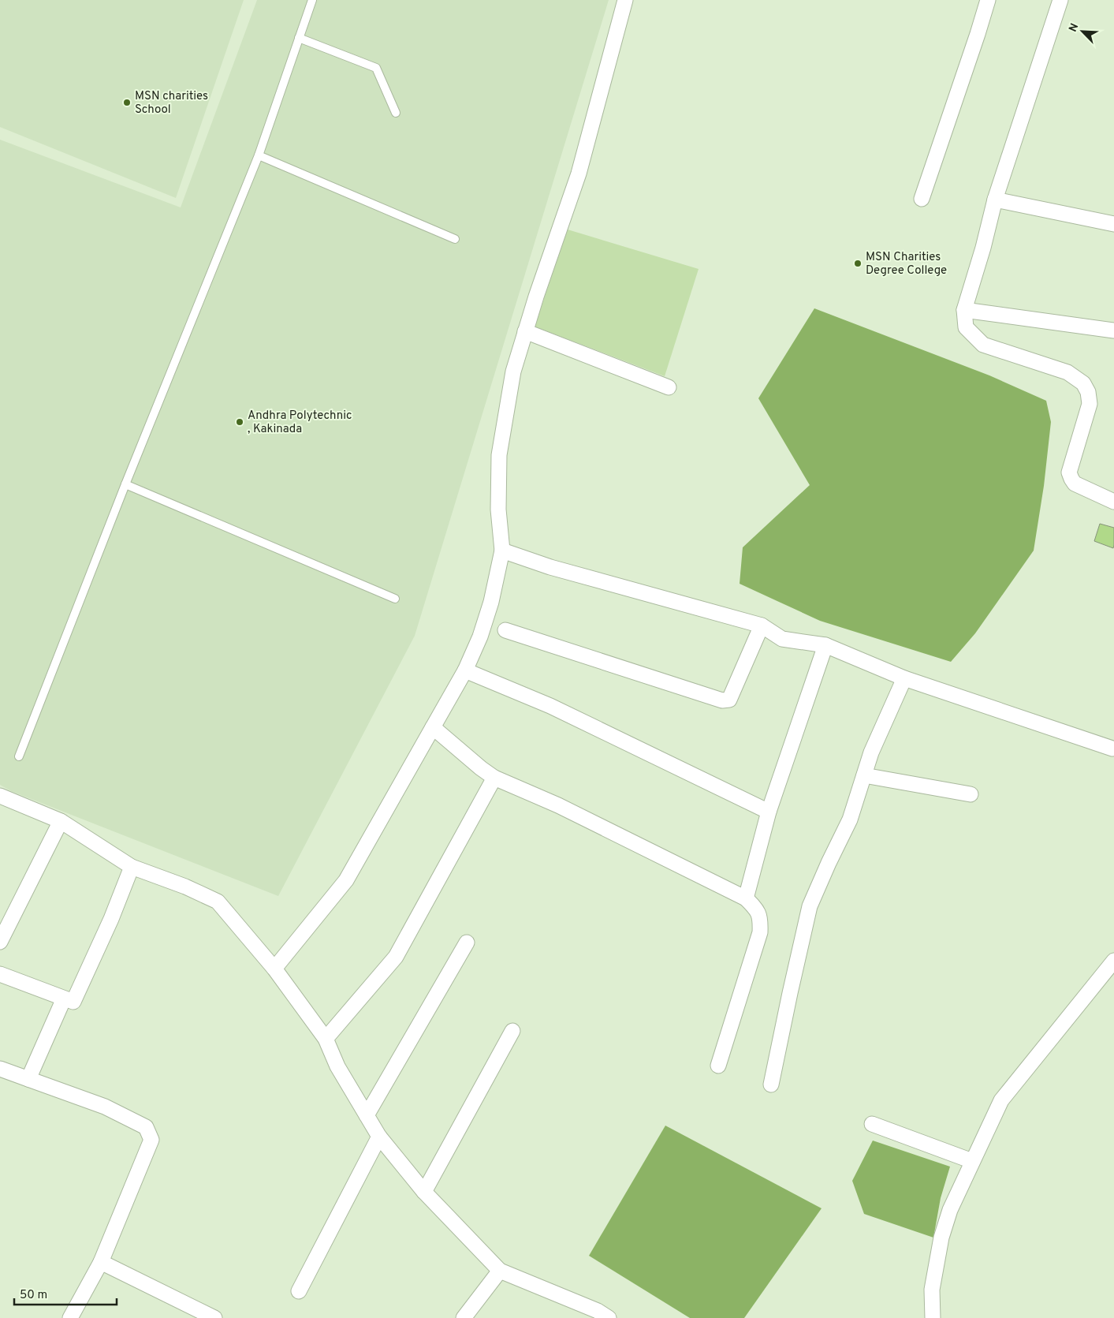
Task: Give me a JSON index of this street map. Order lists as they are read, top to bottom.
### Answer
{
  "places": ["MSN charities School", "MSN Charities Degree College", "Andhra Polytechnic , Kakinada"],
  "scale_bar": "50 m",
  "north": "top left"
}
